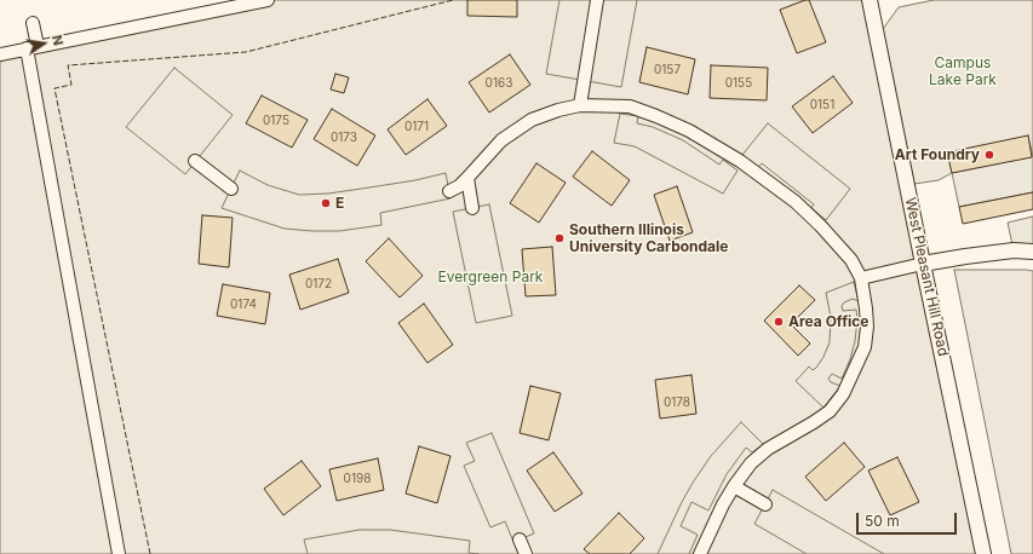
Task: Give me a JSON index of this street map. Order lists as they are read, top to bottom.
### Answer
{
  "streets": {
    "street": ["West Pleasant Hill Road"]
  },
  "parks": ["Campus Lake Park", "Evergreen Park"],
  "places": [
    "Art Foundry",
    "E",
    "Southern Illinois University Carbondale",
    "Area Office"
  ],
  "house_numbers": [
    "0157",
    "0163",
    "0155",
    "0151",
    "0175",
    "0171",
    "0173",
    "0172",
    "0174",
    "0178",
    "0198"
  ],
  "scale_bar": "50 m",
  "north": "right"
}
